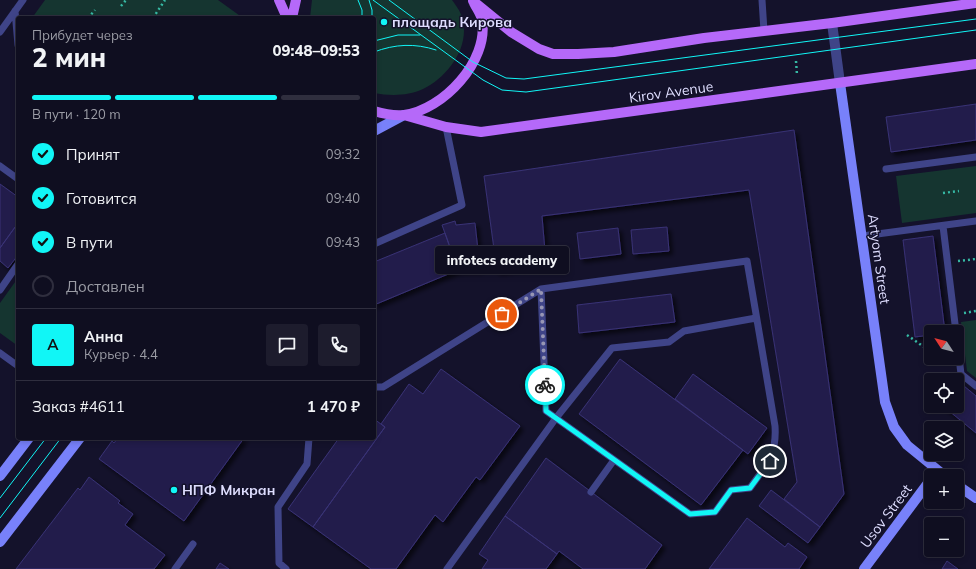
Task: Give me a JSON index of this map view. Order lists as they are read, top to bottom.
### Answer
{
  "streets": {
    "main road": ["Kirov Avenue", "Artyom Street", "Usov Street"]
  },
  "crossings": [
    ["Kirov Avenue", "Artyom Street"]
  ],
  "places": ["площадь Кирова", "infotecs academy", "НПФ Микран"],
  "north": "top left",
  "page": {
    "heading": ["2 мин", "Прибудет через", "09:48–09:53"],
    "panel": [
      "Анна",
      "Курьер · 4.4",
      "Заказ #4611",
      "1 470 ₽"
    ],
    "bar": "В пути · 120 m",
    "list": [
      ["Принят", "09:32"],
      ["Готовится", "09:40"],
      ["В пути", "09:43"],
      "Доставлен"
    ],
    "bubble": "infotecs academy",
    "round": "А",
    "map_buttons": ["+", "−"]
  }
}
